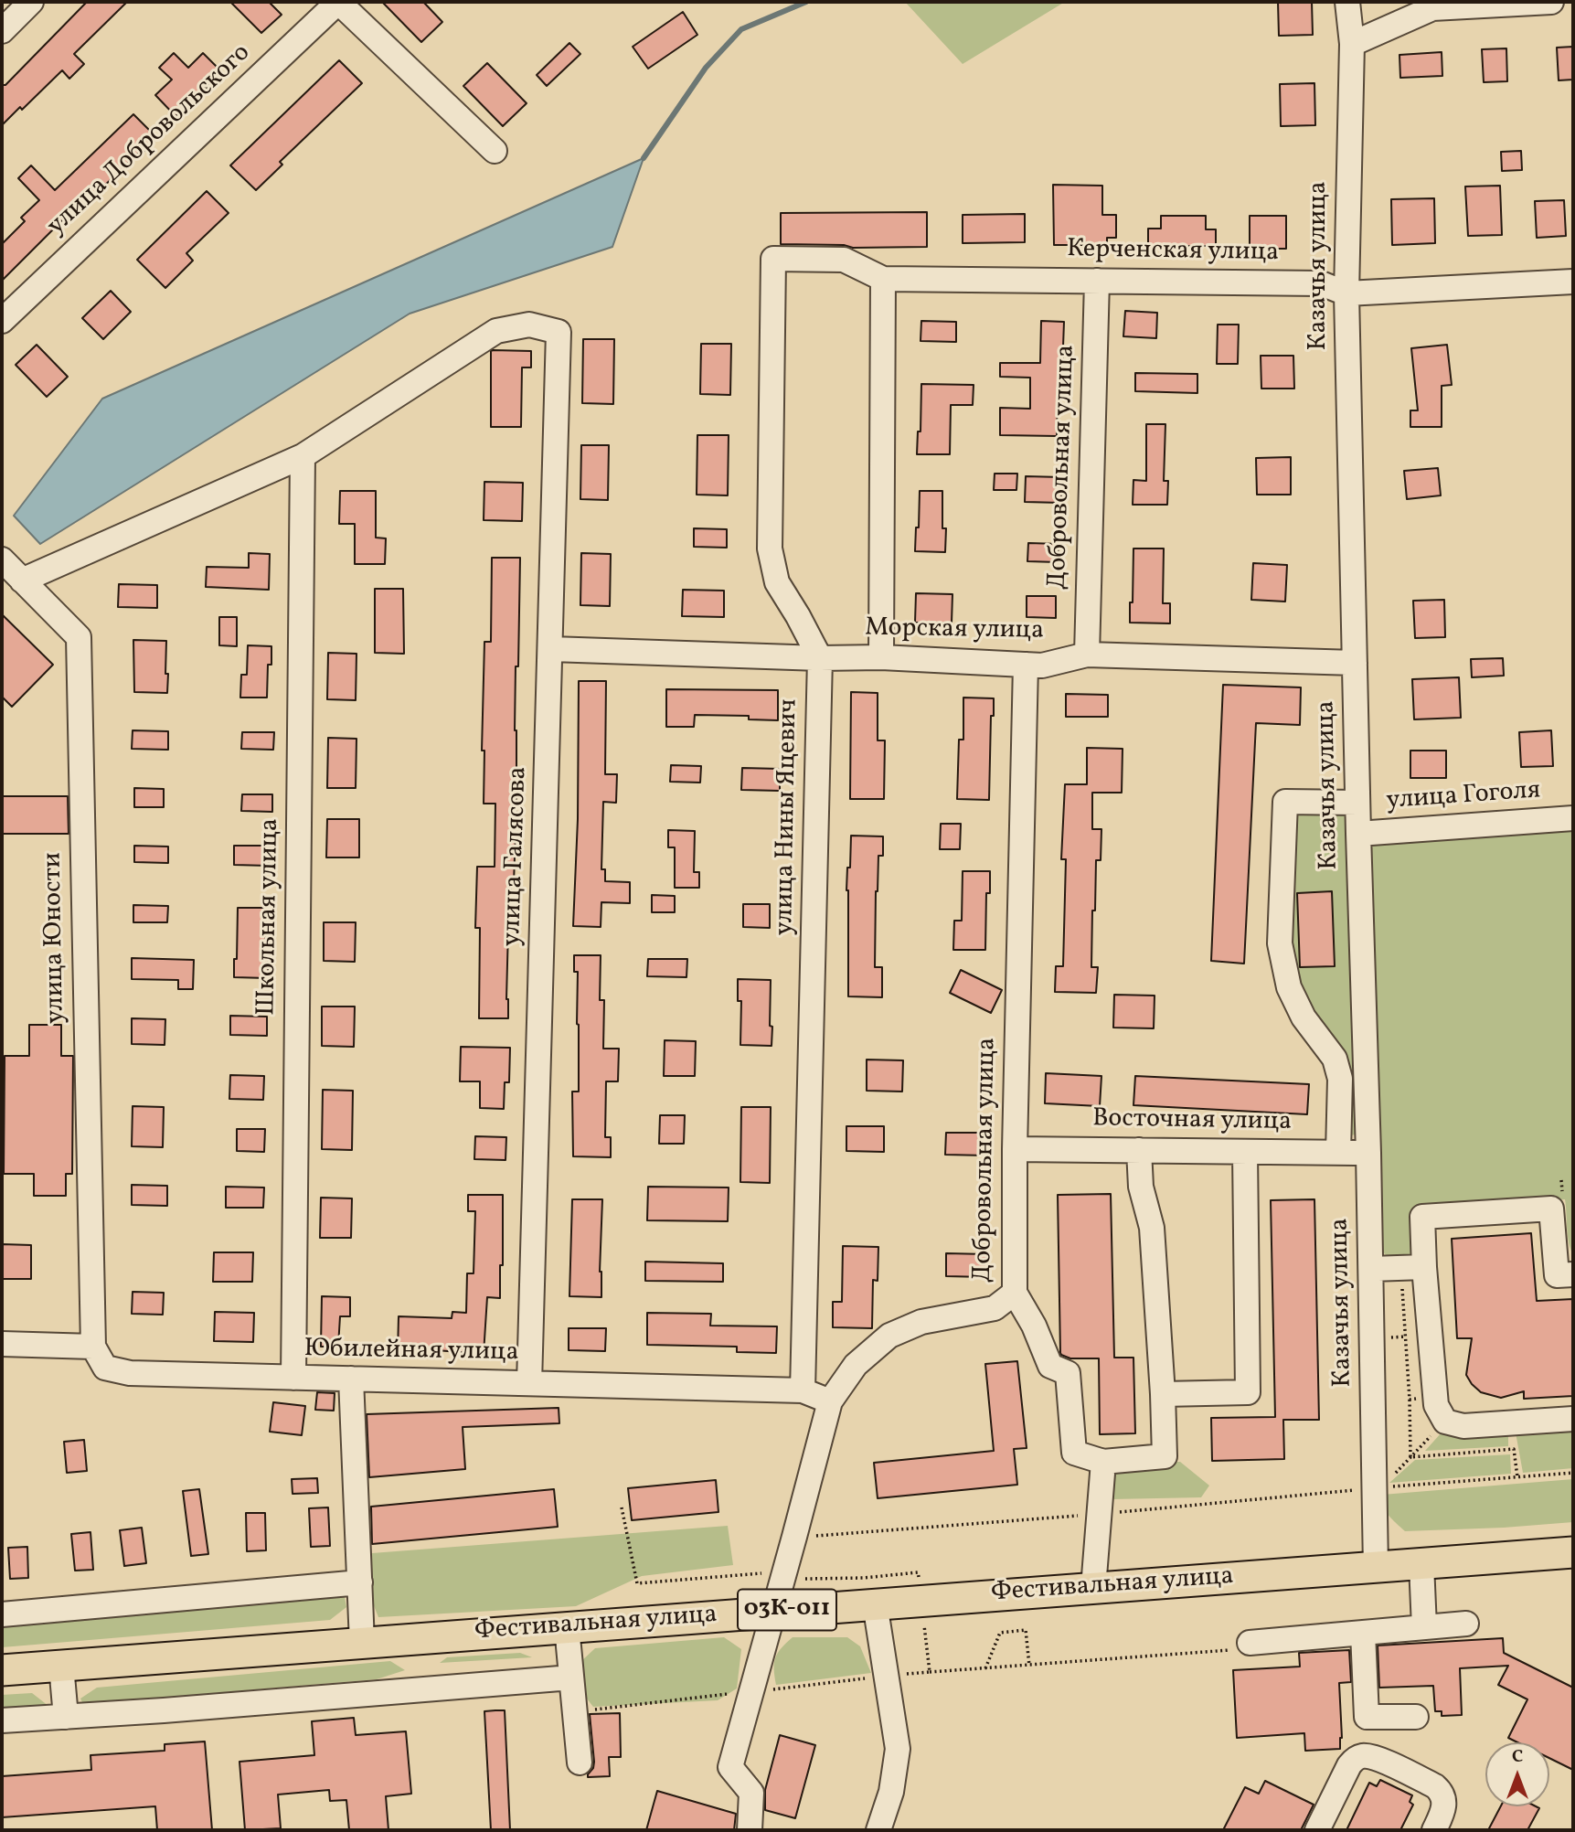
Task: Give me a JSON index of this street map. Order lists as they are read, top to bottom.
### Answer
{
  "streets": {
    "main road": ["Фестивальная улица", "03К-011"],
    "street": [
      "улица Добровольского",
      "Керченская улица",
      "Казачья улица",
      "Добровольная улица",
      "Морская улица",
      "улица Гоголя",
      "улица Нины Яцевич",
      "улица Галясова",
      "Школьная улица",
      "улица Юности",
      "Восточная улица",
      "Юбилейная улица"
    ]
  },
  "crossings": [
    ["Керченская улица", "Казачья улица"],
    ["Керченская улица", "Добровольная улица"],
    ["Керченская улица", "улица Нины Яцевич"],
    ["Казачья улица", "Морская улица"],
    ["Казачья улица", "улица Гоголя"],
    ["Казачья улица", "Восточная улица"],
    ["Казачья улица", "Фестивальная улица"],
    ["Добровольная улица", "Морская улица"],
    ["Добровольная улица", "Восточная улица"],
    ["Добровольная улица", "Юбилейная улица"],
    ["Добровольная улица", "Фестивальная улица"],
    ["Морская улица", "улица Нины Яцевич"],
    ["Морская улица", "улица Галясова"],
    ["улица Нины Яцевич", "Юбилейная улица"],
    ["улица Галясова", "Школьная улица"],
    ["улица Галясова", "Юбилейная улица"],
    ["Школьная улица", "Юбилейная улица"],
    ["улица Юности", "Юбилейная улица"]
  ],
  "north": "top"
}
